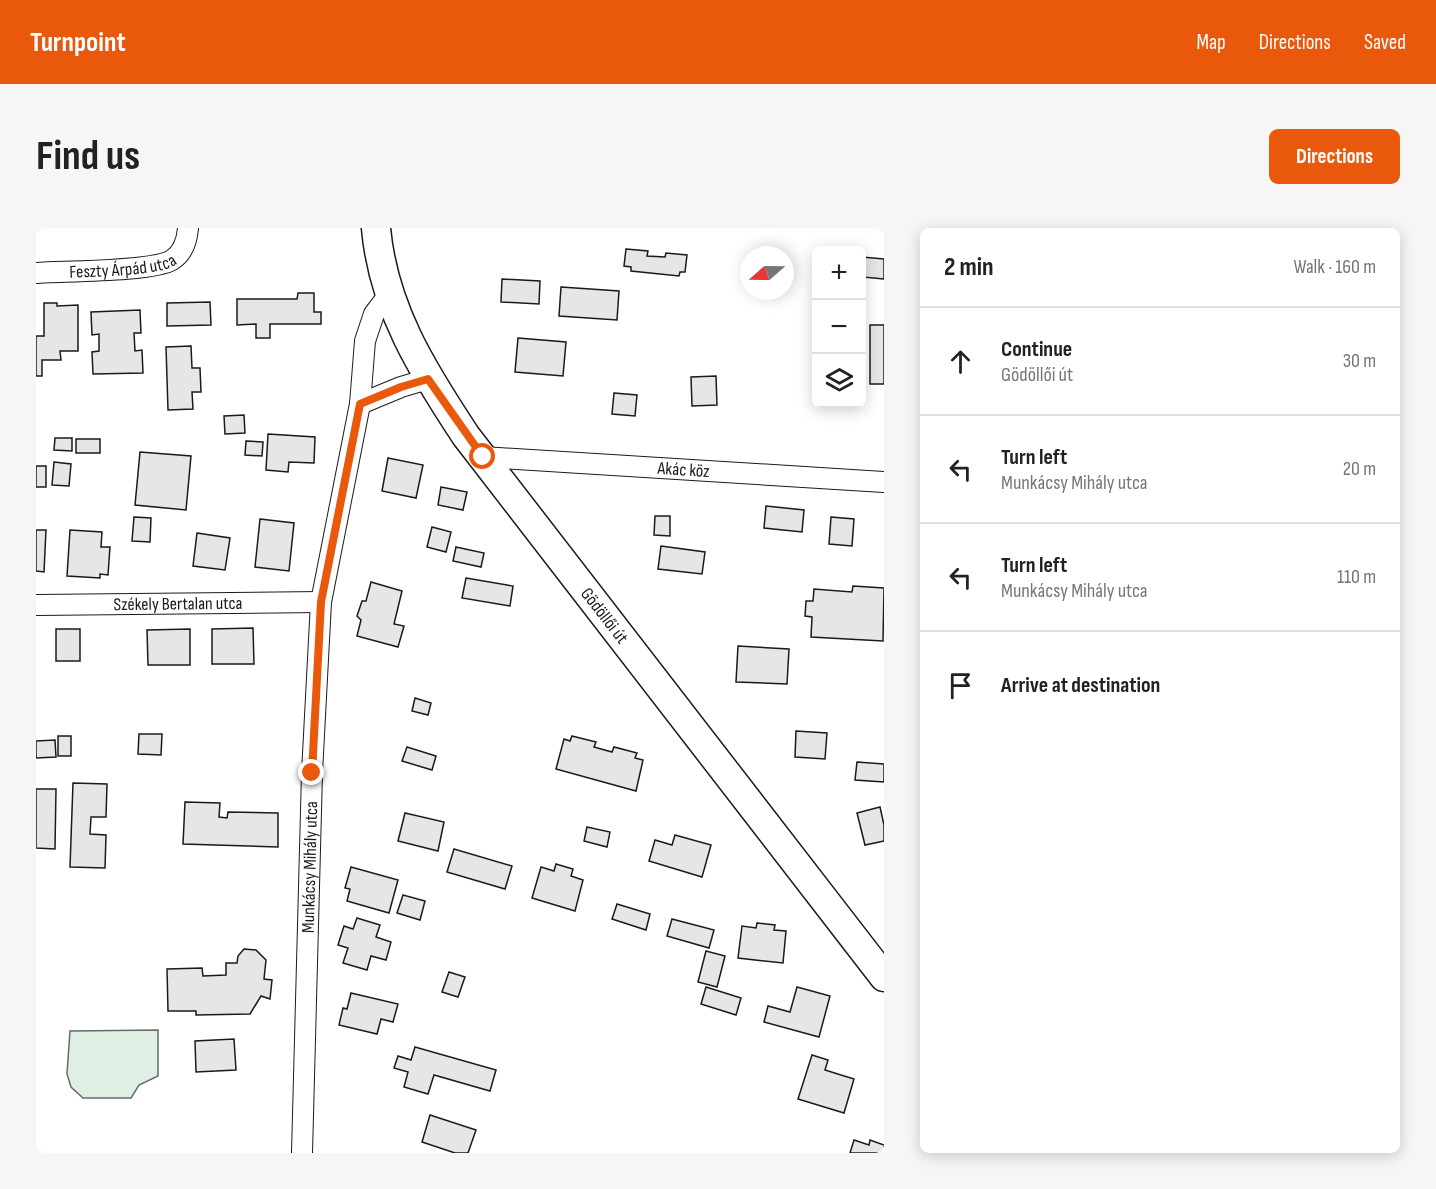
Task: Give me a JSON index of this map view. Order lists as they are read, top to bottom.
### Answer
{
  "streets": {
    "main road": ["Gödöllői út"],
    "street": [
      "Feszty Árpád utca",
      "Akác köz",
      "Székely Bertalan utca",
      "Munkácsy Mihály utca"
    ]
  },
  "crossings": [
    ["Akác köz", "Gödöllői út"],
    ["Székely Bertalan utca", "Munkácsy Mihály utca"],
    ["Gödöllői út", "Munkácsy Mihály utca"]
  ],
  "north": "left",
  "page": {
    "header": "Turnpoint",
    "nav": ["Map", "Directions", "Saved"],
    "buttons": "Directions",
    "title": "Find us",
    "heading": ["2 min", "Walk · 160 m"],
    "map_buttons": ["+", "−"],
    "list": [
      ["Continue", "Gödöllői út", "30 m"],
      ["Turn left", "Munkácsy Mihály utca", "20 m"],
      ["Turn left", "Munkácsy Mihály utca", "110 m"],
      "Arrive at destination"
    ]
  }
}
